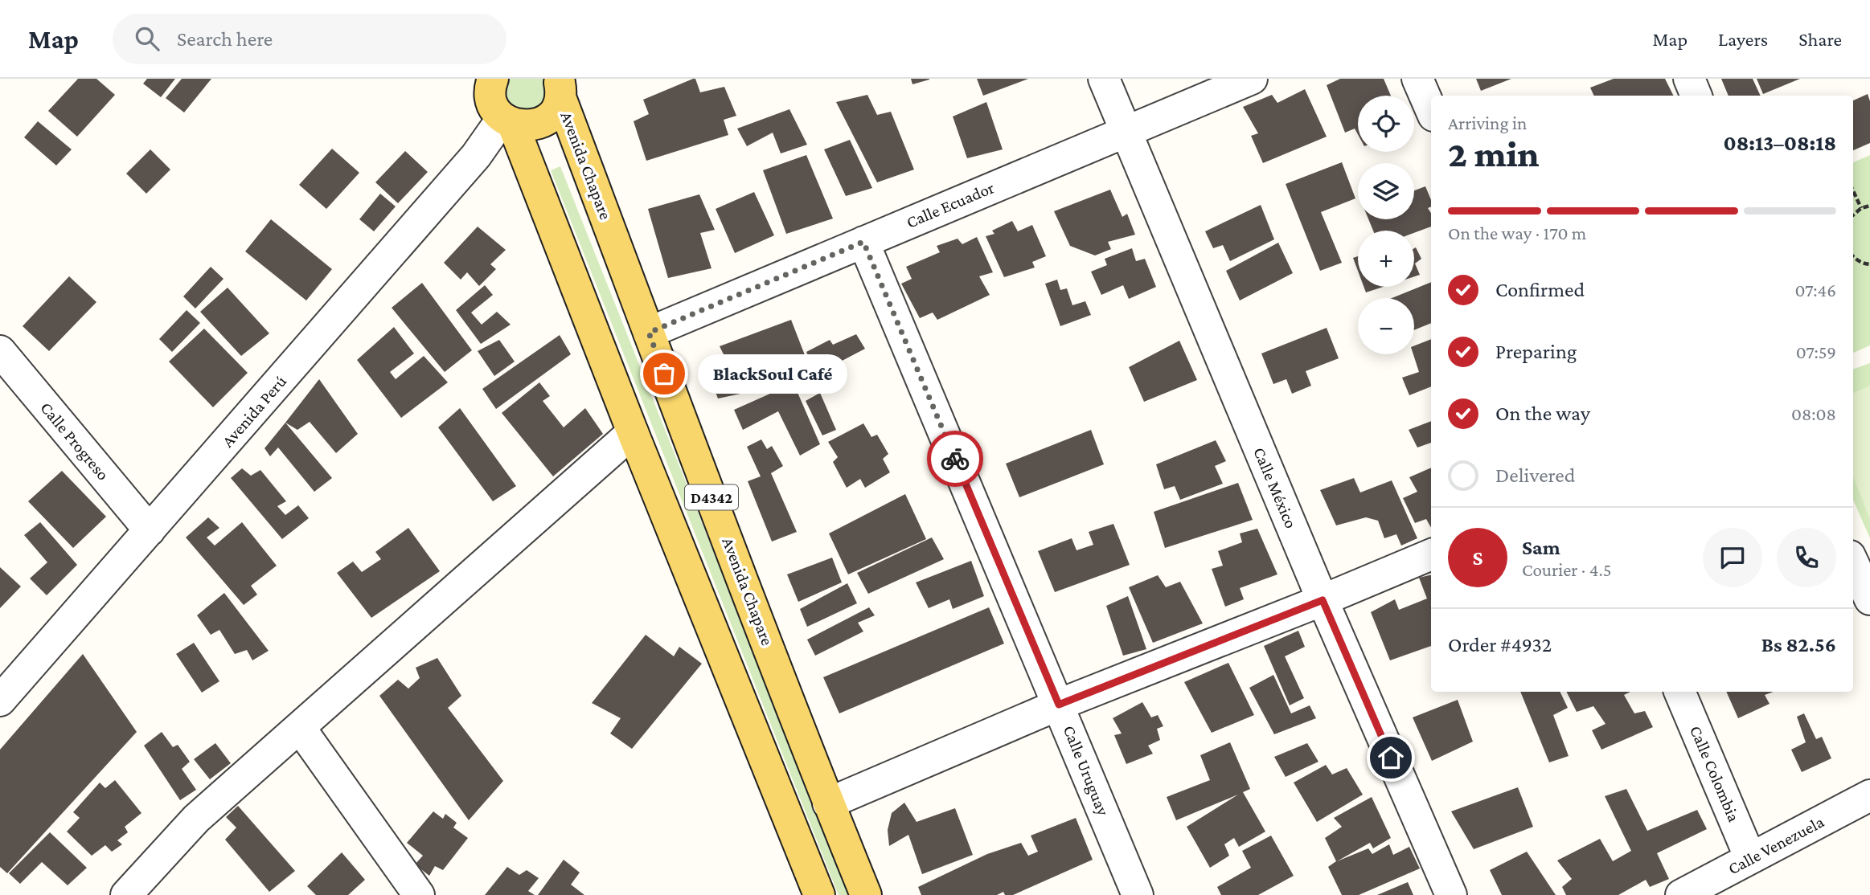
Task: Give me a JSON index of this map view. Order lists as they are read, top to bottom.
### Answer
{
  "streets": {
    "main road": ["Avenida Chapare", "D4342"],
    "street": [
      "Calle Ecuador",
      "Avenida Perú",
      "Calle Progreso",
      "Calle México",
      "Calle Uruguay",
      "Calle Colombia",
      "Calle Venezuela"
    ]
  },
  "crossings": [
    ["Avenida Chapare", "Calle Ecuador"],
    ["Avenida Chapare", "D4342"],
    ["Calle Ecuador", "Calle México"],
    ["Calle Ecuador", "Calle Uruguay"],
    ["Avenida Perú", "Calle Progreso"],
    ["Avenida Perú", "D4342"],
    ["Calle Colombia", "Calle Venezuela"]
  ],
  "places": ["BlackSoul Café"],
  "page": {
    "header": "Map",
    "search": "Search here",
    "nav": ["Map", "Layers", "Share"],
    "map_buttons": ["+", "−"],
    "heading": ["2 min", "Arriving in", "08:13–08:18"],
    "panel": [
      "Sam",
      "Courier · 4.5",
      "Order #4932",
      "Bs 82.56"
    ],
    "bar": "On the way · 170 m",
    "list": [
      ["Confirmed", "07:46"],
      ["Preparing", "07:59"],
      ["On the way", "08:08"],
      "Delivered"
    ],
    "bubble": "BlackSoul Café",
    "round": "S"
  }
}
